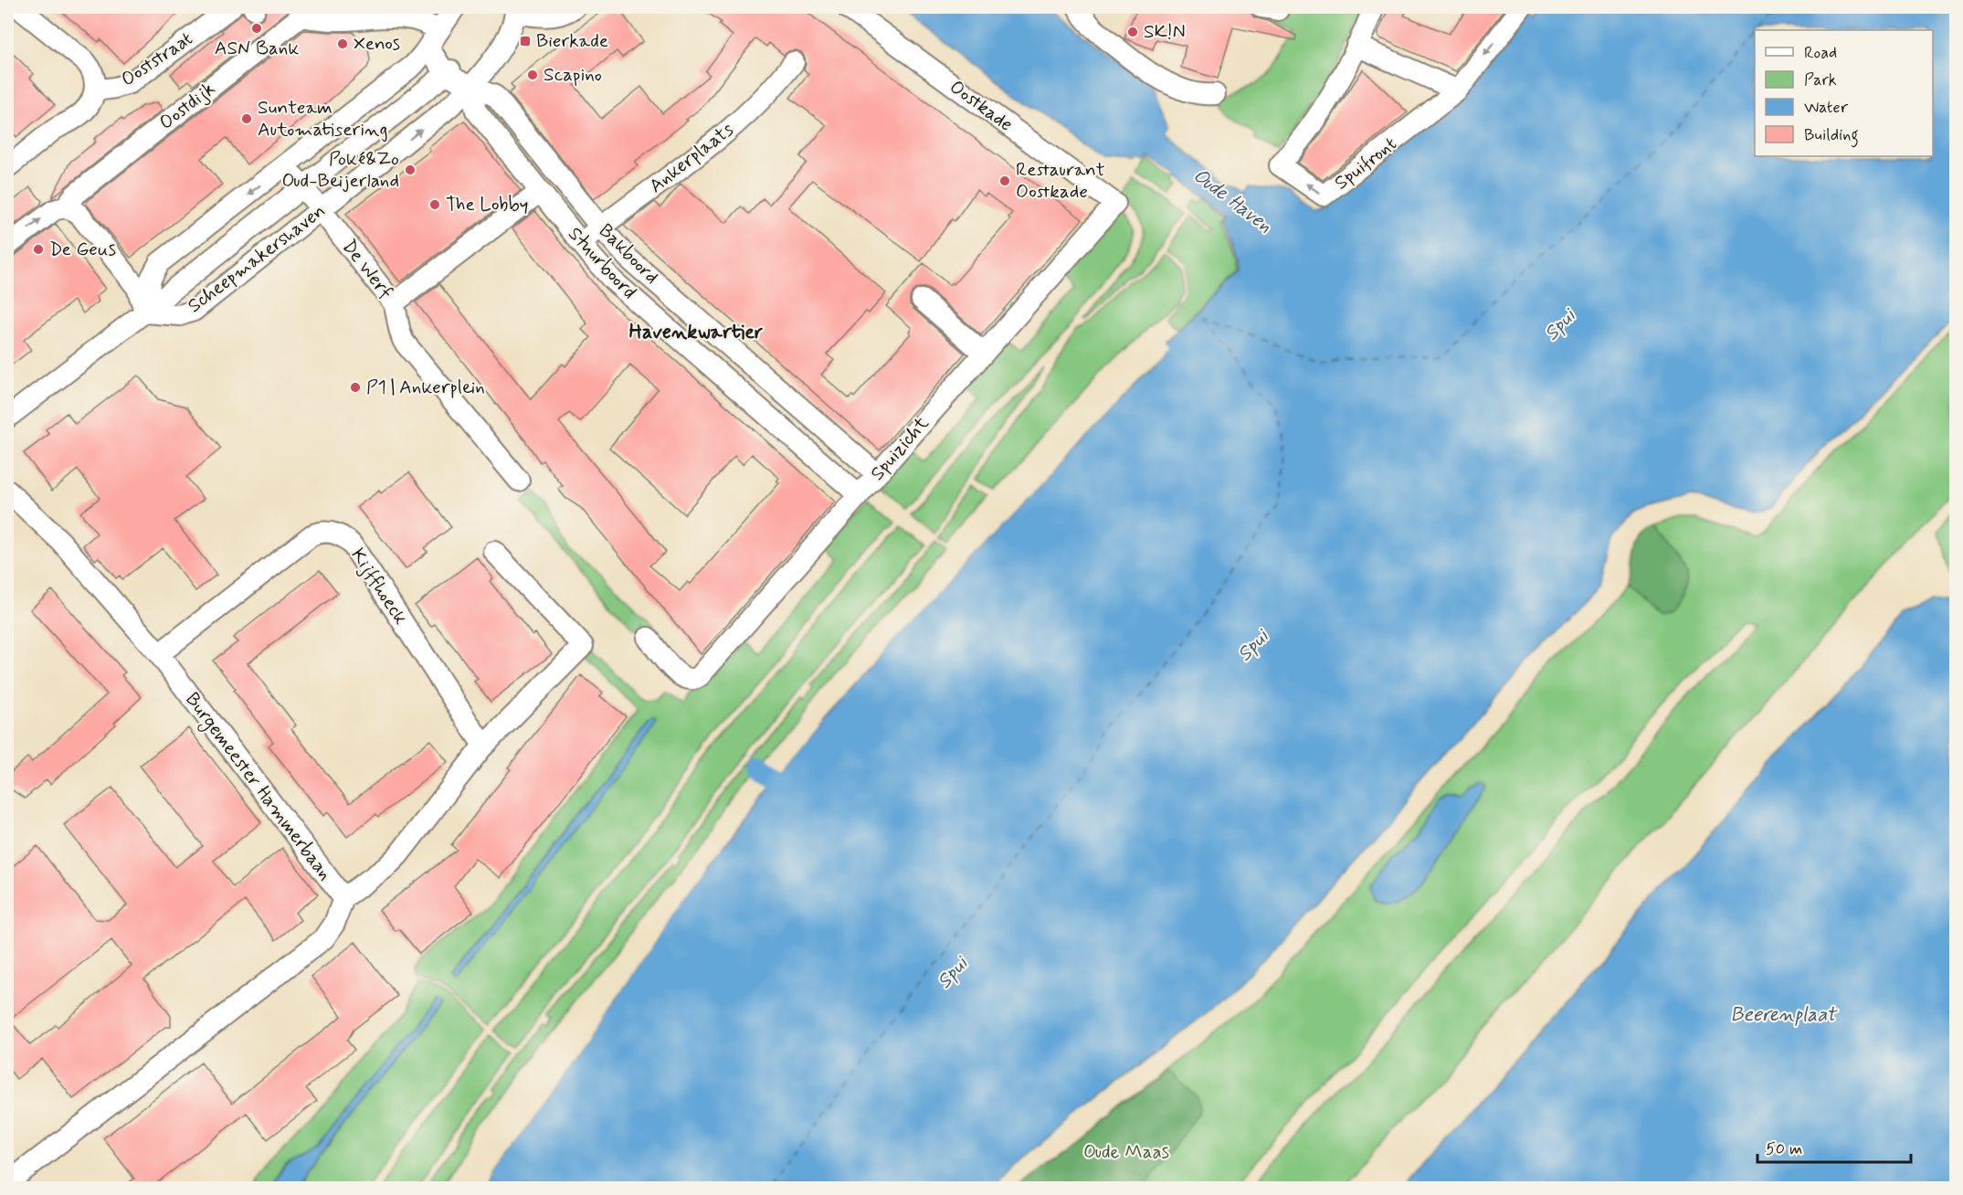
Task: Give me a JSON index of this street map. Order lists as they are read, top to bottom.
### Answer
{
  "streets": {
    "street": [
      "Ooststraat",
      "Oostdijk",
      "Oostkade",
      "Ankerplaats",
      "Spuifront",
      "Bakboord",
      "Scheepmakershaven",
      "Stuurboord",
      "De Werf",
      "Spuizicht",
      "Kijffhoeck",
      "Burgemeester Hammerbaan"
    ]
  },
  "crossings": [
    ["Oostkade", "Spuizicht"],
    ["Ankerplaats", "Bakboord"],
    ["Ankerplaats", "Stuurboord"],
    ["Bakboord", "Scheepmakershaven"],
    ["Bakboord", "Stuurboord"],
    ["Bakboord", "Spuizicht"],
    ["Scheepmakershaven", "Stuurboord"],
    ["Scheepmakershaven", "De Werf"],
    ["Stuurboord", "Spuizicht"],
    ["Kijffhoeck", "Burgemeester Hammerbaan"]
  ],
  "districts": ["Havenkwartier"],
  "water": ["Oude Haven", "Spui", "Beerenplaat"],
  "parks": ["Oude Maas"],
  "places": {
    "other": [
      "ASN Bank",
      "SK!N",
      "Xenos",
      "Scapino",
      "Sunteam Automatisering",
      "Poké&Zo Oud-Beijerland",
      "Restaurant Oostkade",
      "The Lobby",
      "De Geus",
      "P1 | Ankerplein"
    ],
    "transit": ["Bierkade"]
  },
  "legend": [
    "Road",
    "Park",
    "Water",
    "Building"
  ],
  "scale_bar": "50 m"
}
